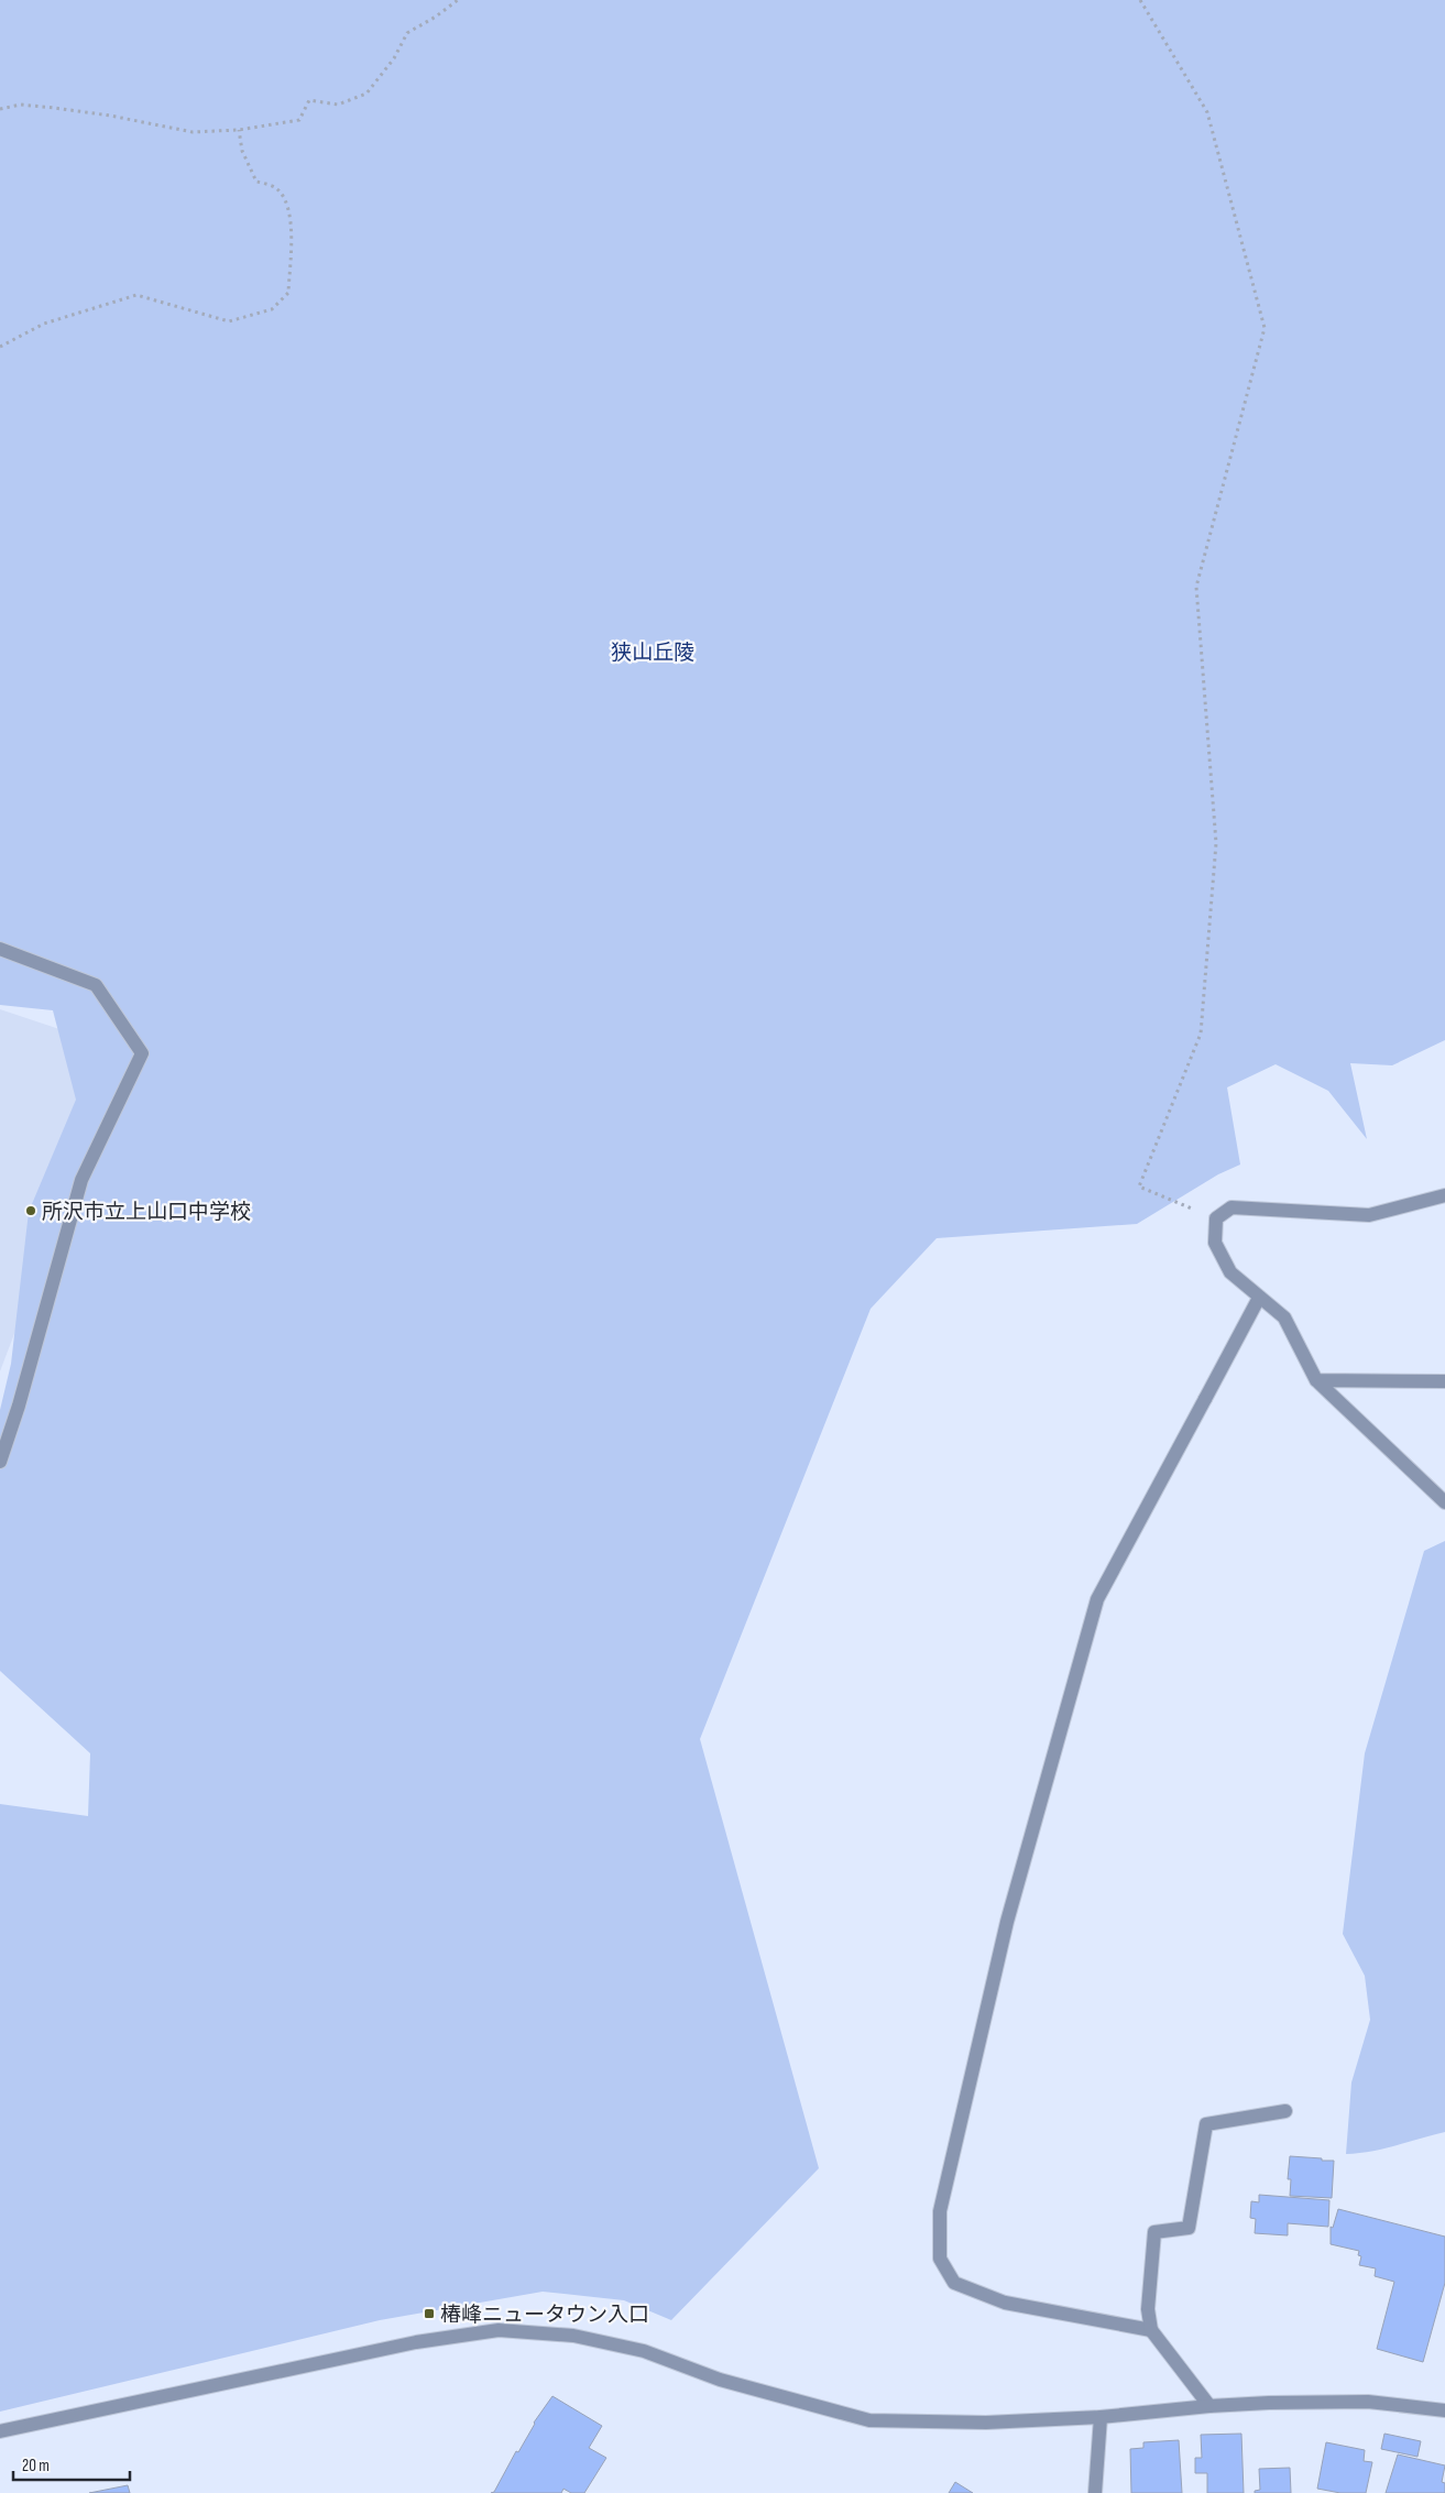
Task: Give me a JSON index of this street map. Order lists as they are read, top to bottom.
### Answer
{
  "parks": ["狭山丘陵"],
  "places": {
    "other": ["所沢市立上山口中学校"],
    "transit": ["椿峰ニュータウン入口"]
  },
  "scale_bar": "20 m"
}
